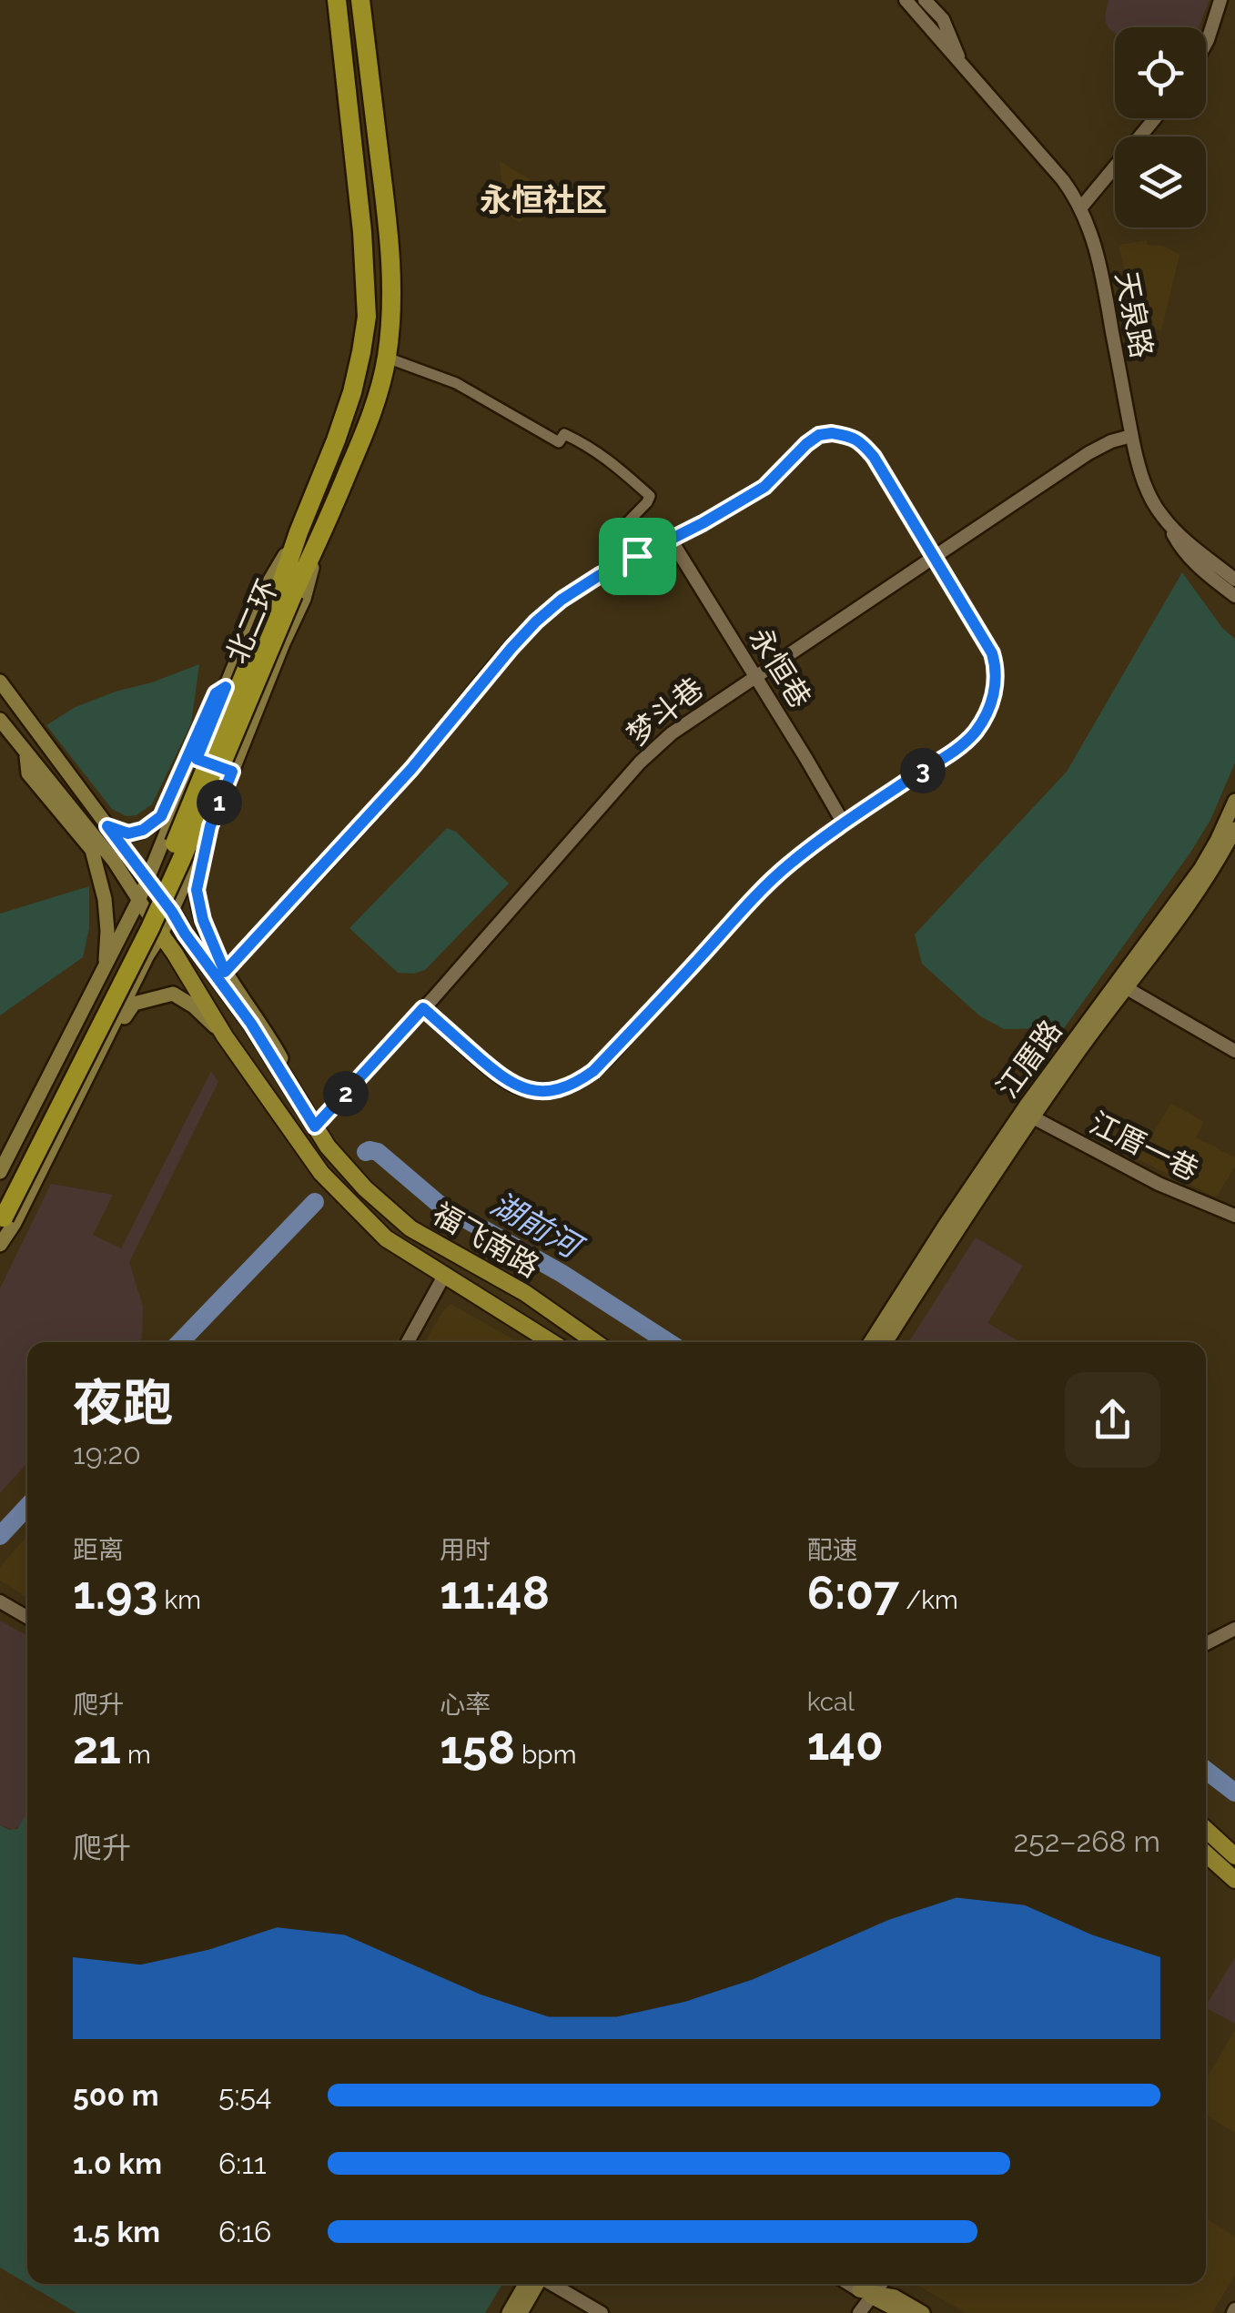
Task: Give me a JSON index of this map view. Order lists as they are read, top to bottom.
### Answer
{
  "streets": {
    "highway": ["北二环"],
    "main road": ["江厝路", "福飞南路"],
    "street": [
      "天泉路",
      "永恒巷",
      "梦斗巷",
      "江厝一巷"
    ]
  },
  "crossings": [
    ["天泉路", "梦斗巷"],
    ["永恒巷", "梦斗巷"],
    ["梦斗巷", "福飞南路"],
    ["江厝路", "江厝一巷"]
  ],
  "districts": ["永恒社区"],
  "water": ["湖前河"],
  "page": {
    "pins": ["3", "1", "2"],
    "heading": ["夜跑", "19:20"],
    "stats": [
      ["距离", "1.93 km"],
      ["用时", "11:48"],
      ["配速", "6:07 /km"],
      ["爬升", "21 m"],
      ["心率", "158 bpm"],
      ["kcal", "140"]
    ],
    "chart": ["爬升", "252–268 m"],
    "list": [
      {
        "name": "500 m",
        "note": "5:54"
      },
      {
        "name": "1.0 km",
        "note": "6:11"
      },
      {
        "name": "1.5 km",
        "note": "6:16"
      }
    ]
  }
}
